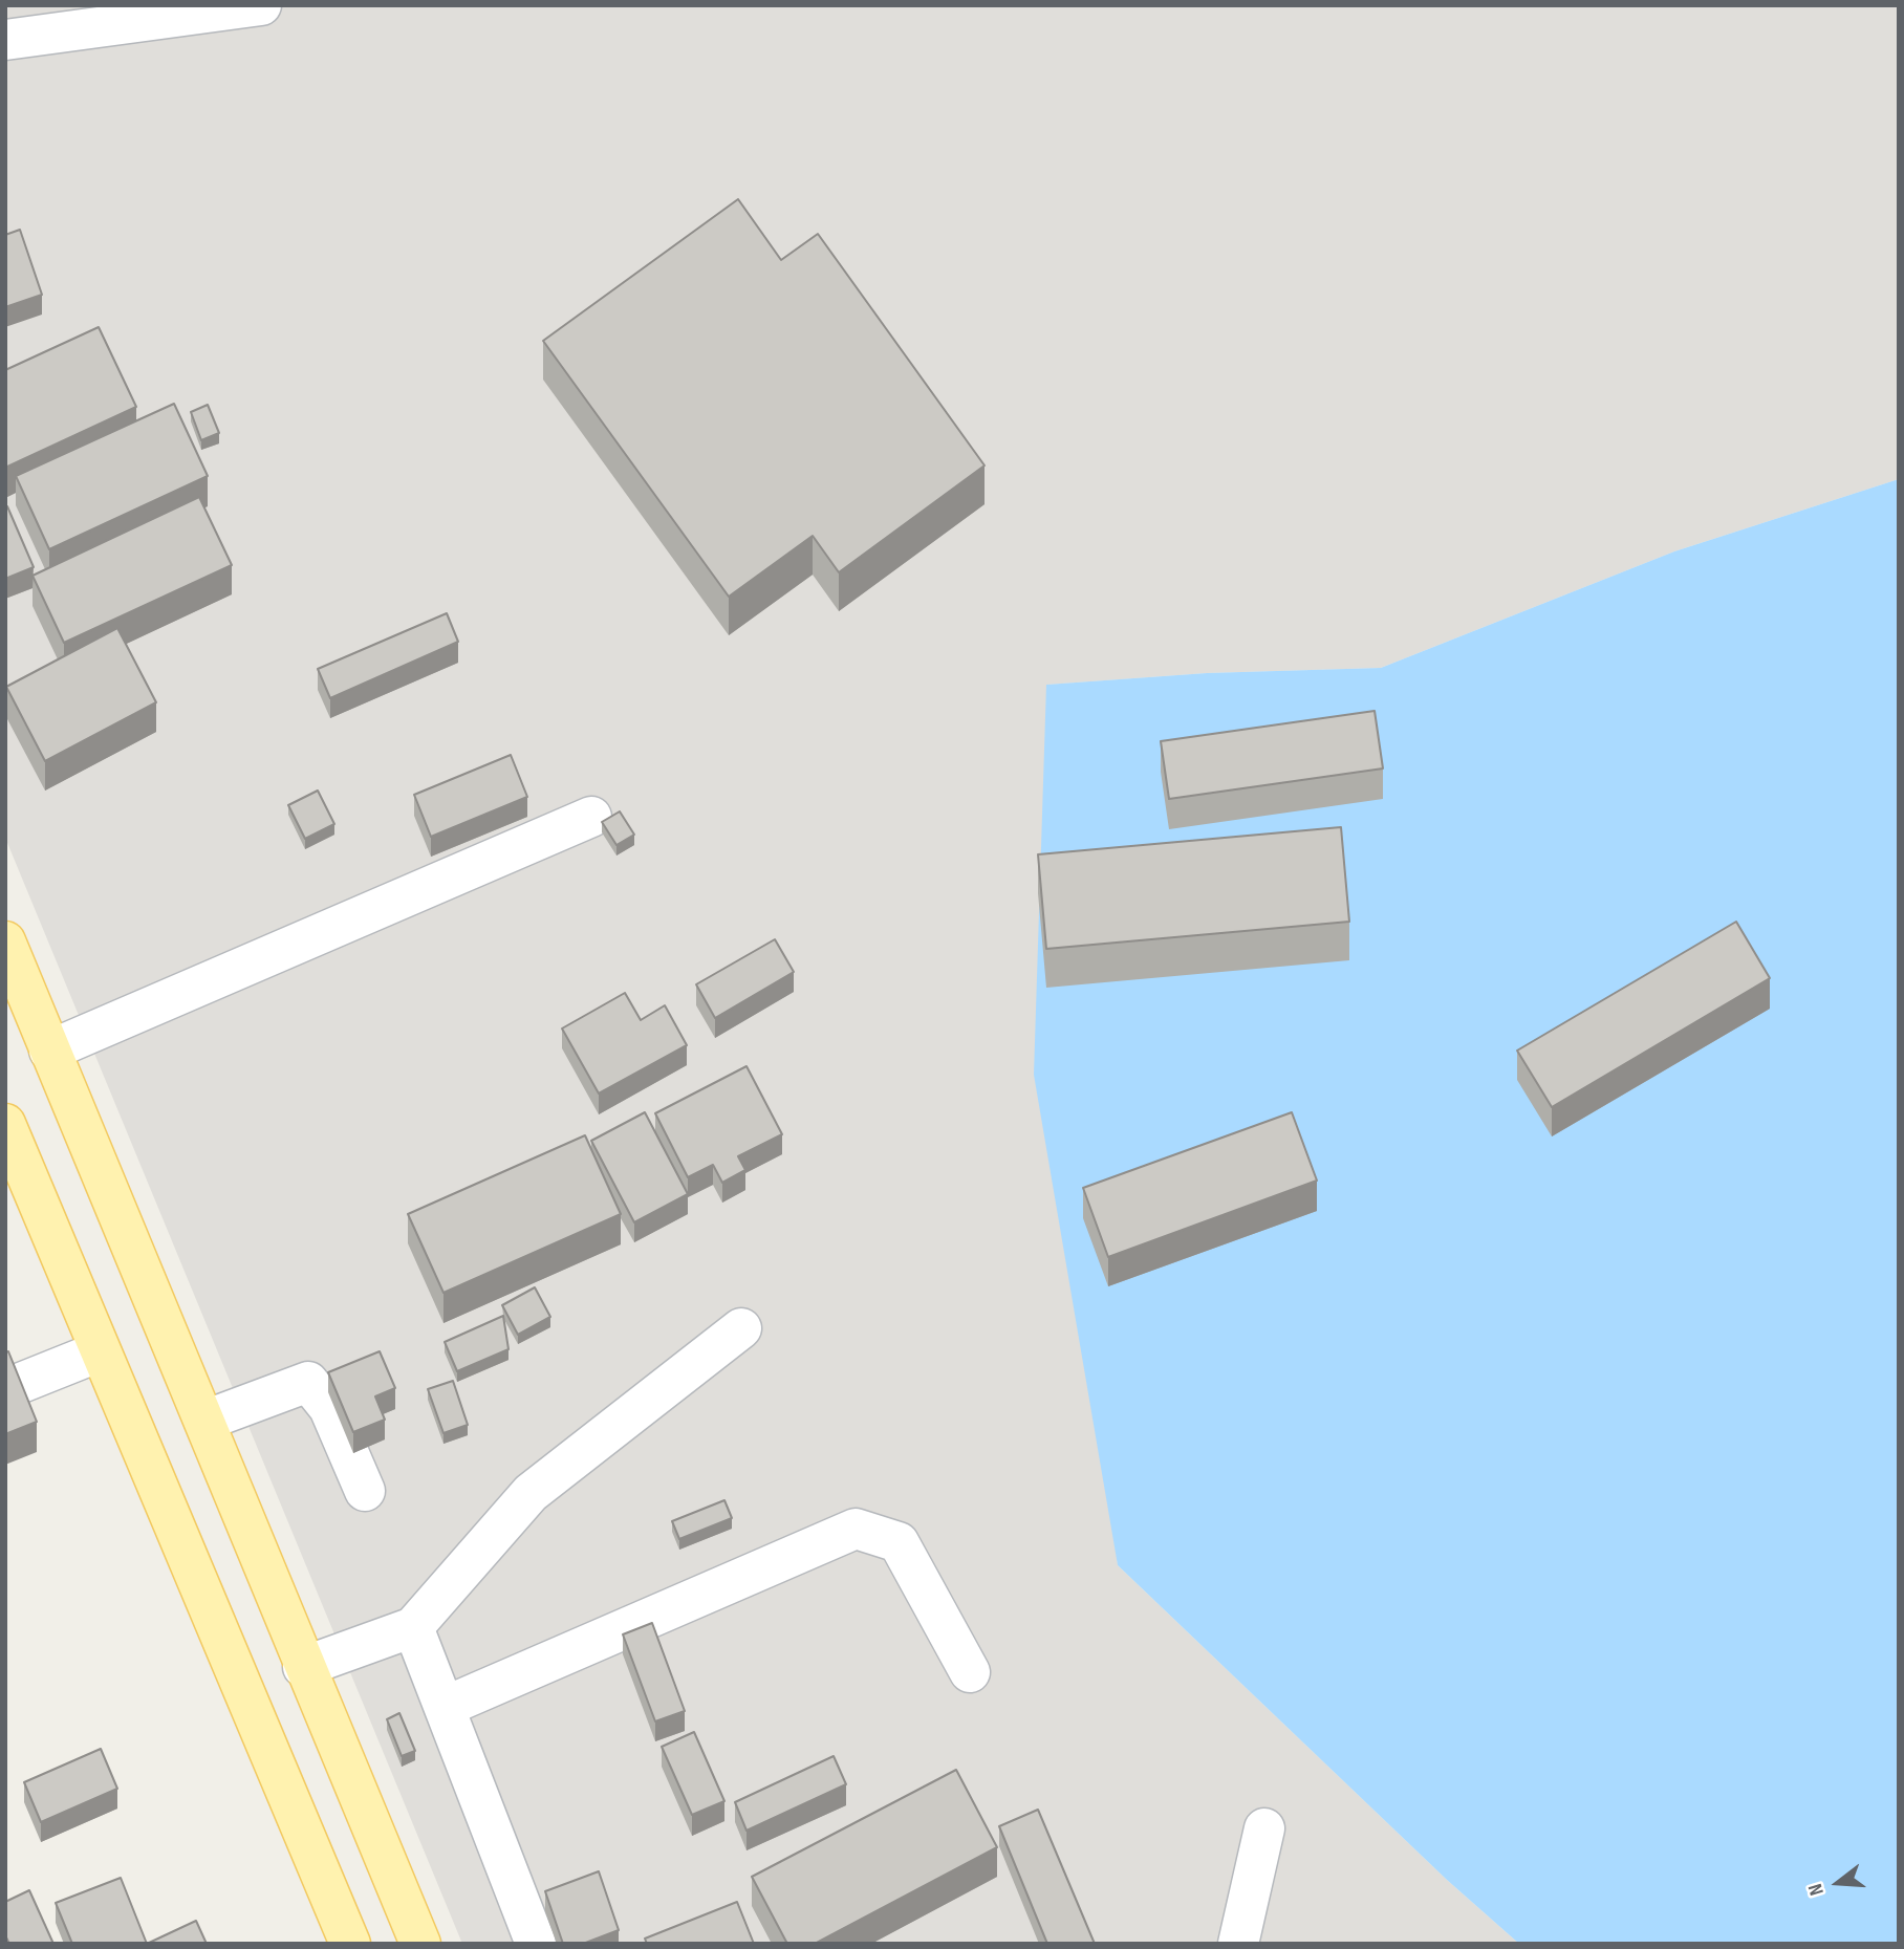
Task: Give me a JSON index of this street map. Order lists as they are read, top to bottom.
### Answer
{
  "north": "left"
}
